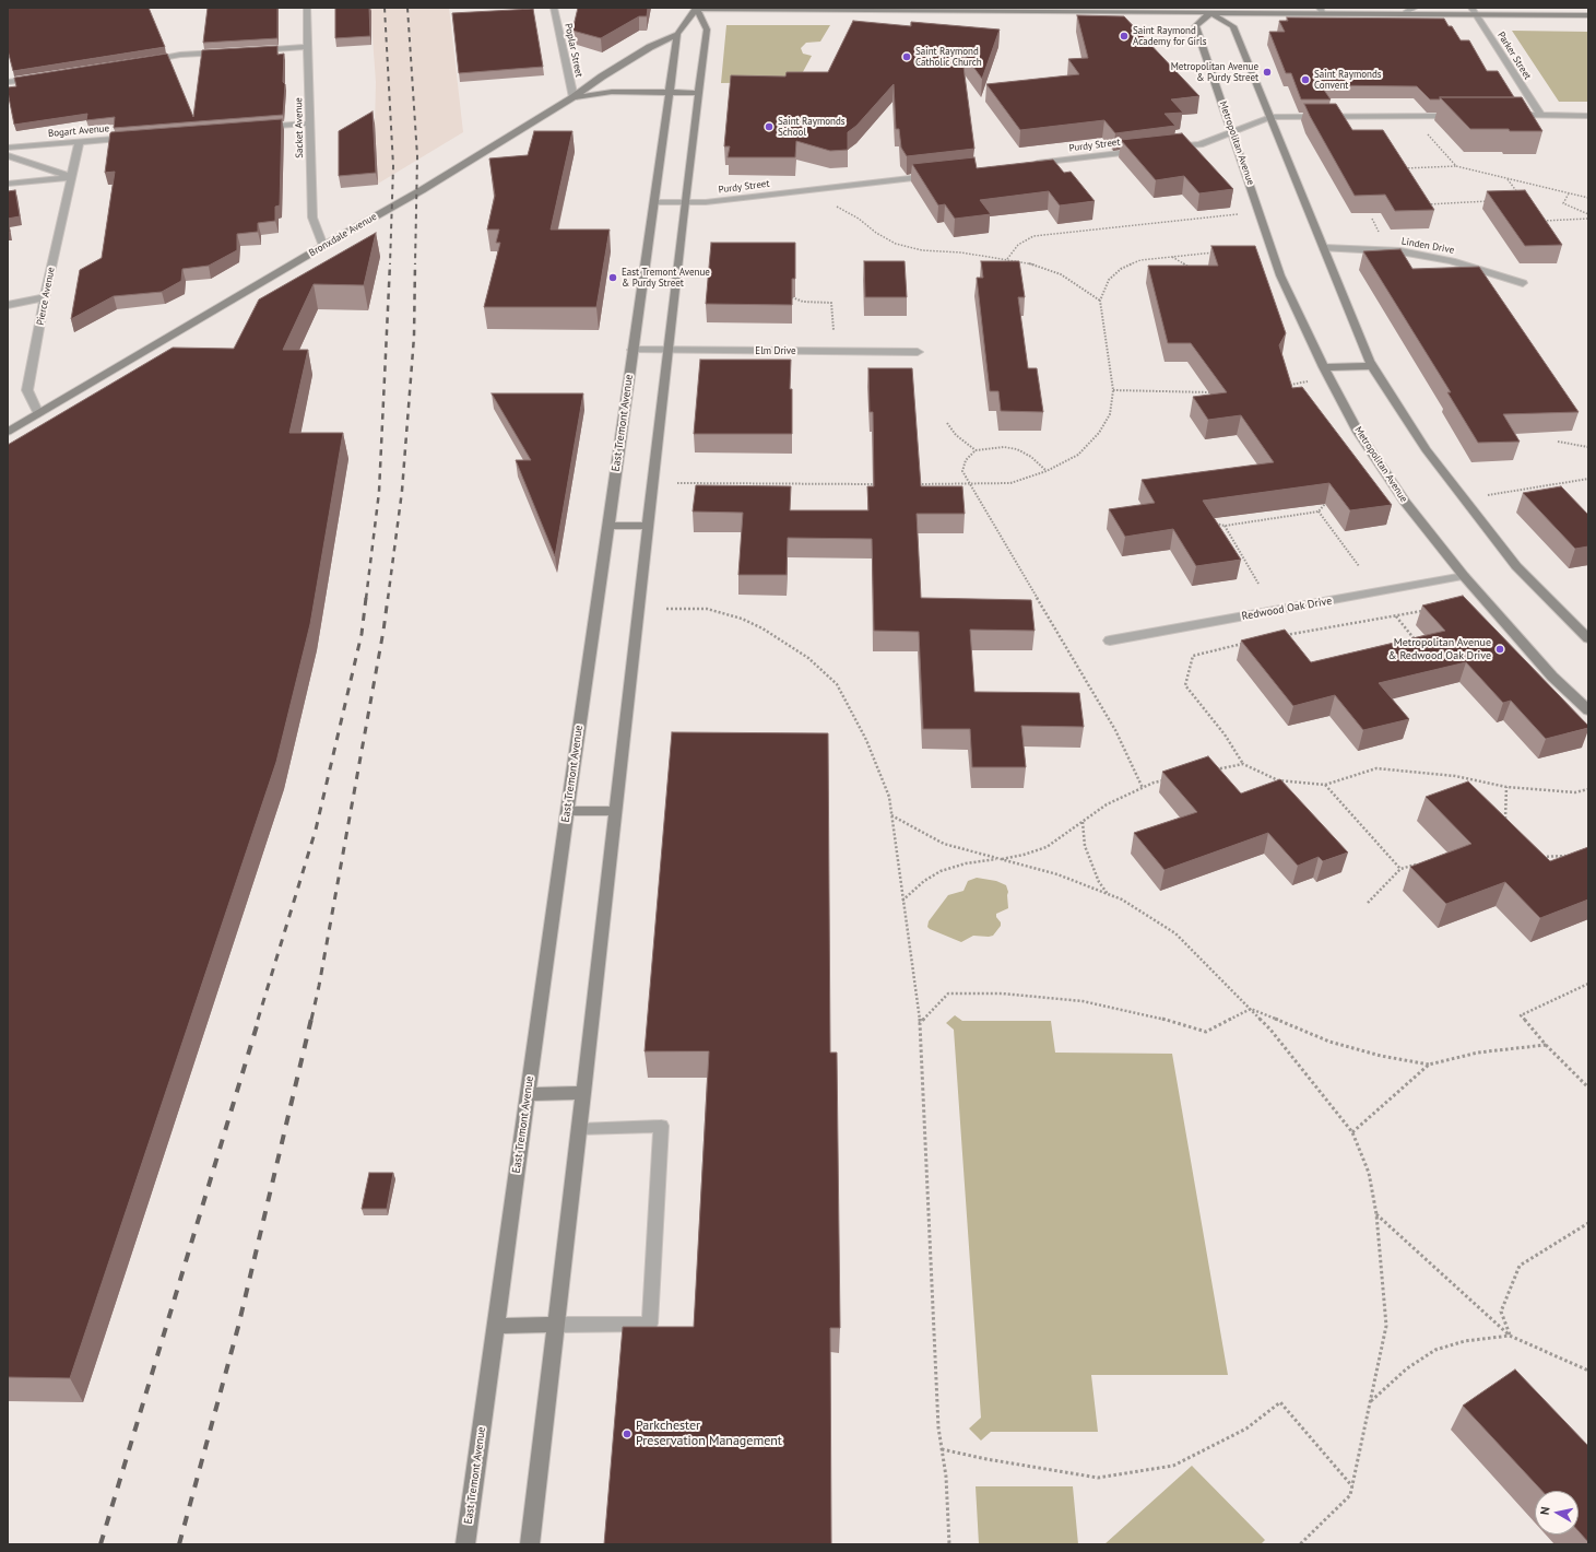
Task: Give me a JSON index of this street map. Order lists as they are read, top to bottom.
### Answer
{
  "streets": {
    "main road": ["Metropolitan Avenue", "Bronxdale Avenue", "East Tremont Avenue"],
    "street": [
      "Poplar Street",
      "Parker Street",
      "Sacket Avenue",
      "Bogart Avenue",
      "Purdy Street",
      "Linden Drive",
      "Pierce Avenue",
      "Elm Drive",
      "Redwood Oak Drive"
    ]
  },
  "crossings": [
    ["Poplar Street", "Bronxdale Avenue"],
    ["Sacket Avenue", "Bronxdale Avenue"],
    ["Bogart Avenue", "Pierce Avenue"],
    ["Metropolitan Avenue", "Redwood Oak Drive"],
    ["Purdy Street", "East Tremont Avenue"],
    ["Bronxdale Avenue", "Pierce Avenue"],
    ["Bronxdale Avenue", "East Tremont Avenue"],
    ["Elm Drive", "East Tremont Avenue"]
  ],
  "places": [
    "Saint Raymond Academy for Girls",
    "Saint Raymond Catholic Church",
    "Metropolitan Avenue & Purdy Street",
    "Saint Raymonds Convent",
    "Saint Raymonds School",
    "East Tremont Avenue & Purdy Street",
    "Metropolitan Avenue & Redwood Oak Drive",
    "Parkchester Preservation Management"
  ],
  "north": "left"
}
